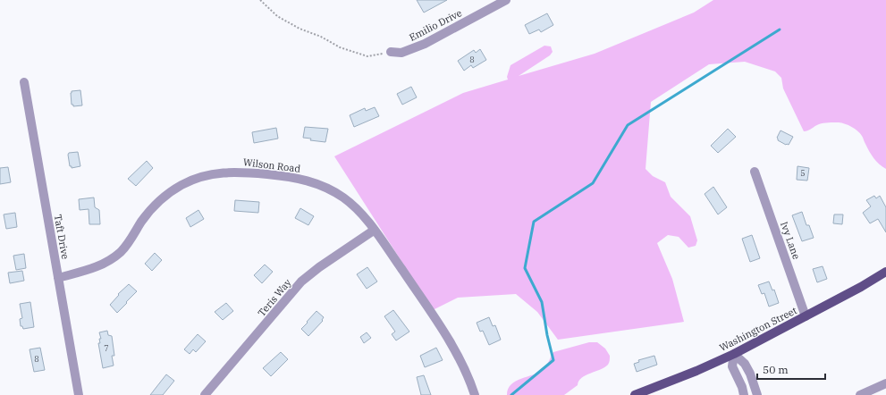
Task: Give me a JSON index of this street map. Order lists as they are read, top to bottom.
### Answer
{
  "streets": {
    "main road": ["Washington Street"],
    "street": [
      "Emilio Drive",
      "Wilson Road",
      "Taft Drive",
      "Ivy Lane",
      "Teris Way"
    ]
  },
  "crossings": [
    ["Wilson Road", "Taft Drive"],
    ["Wilson Road", "Teris Way"],
    ["Ivy Lane", "Washington Street"]
  ],
  "house_numbers": [
    "8",
    "5",
    "7",
    "8"
  ],
  "scale_bar": "50 m"
}
